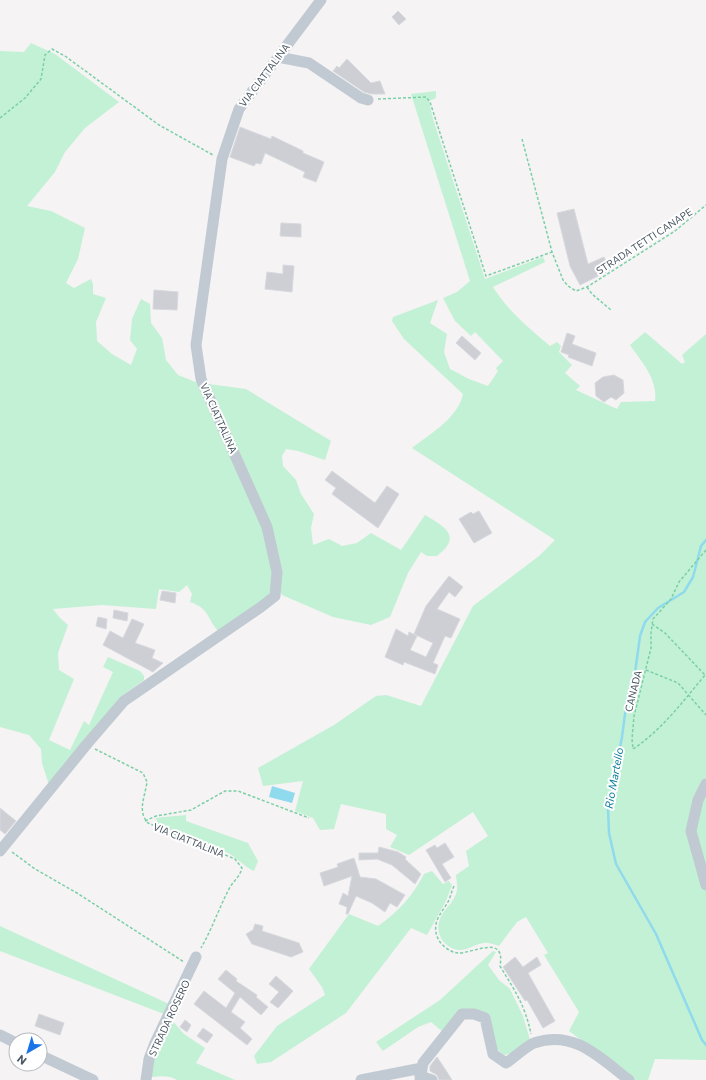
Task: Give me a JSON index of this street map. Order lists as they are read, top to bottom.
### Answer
{
  "streets": {
    "street": ["VIA CIATTALINA", "STRADA ROSERO"],
    "path": ["STRADA TETTI CANAPE", "CANADA"]
  },
  "crossings": [
    ["VIA CIATTALINA", "STRADA ROSERO"]
  ],
  "water": ["Rio Martello"],
  "north": "bottom left"
}
